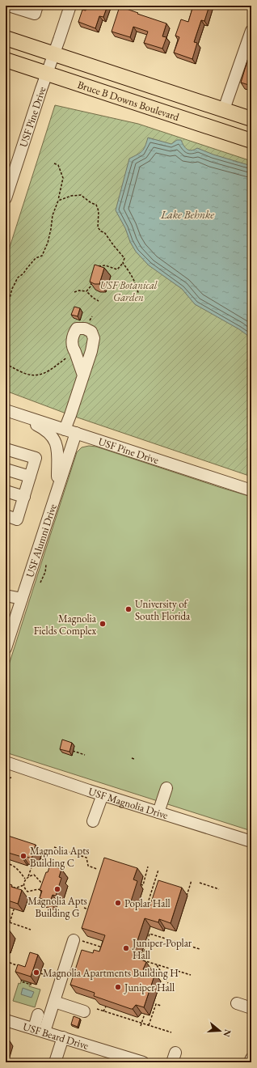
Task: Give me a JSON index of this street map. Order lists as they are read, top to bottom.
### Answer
{
  "streets": {
    "main road": ["Bruce B Downs Boulevard"],
    "street": [
      "USF Pine Drive",
      "USF Alumni Drive",
      "USF Magnolia Drive",
      "USF Beard Drive"
    ]
  },
  "crossings": [
    ["Bruce B Downs Boulevard", "USF Pine Drive"],
    ["USF Pine Drive", "USF Alumni Drive"]
  ],
  "water": ["Lake Behnke"],
  "parks": ["USF Botanical Garden"],
  "places": [
    "University of South Florida",
    "Magnolia Fields Complex",
    "Magnolia Apts Building C",
    "Magnolia Apts Building G",
    "Poplar Hall",
    "Juniper-Poplar Hall",
    "Magnolia Apartments Building H",
    "Juniper Hall"
  ],
  "north": "right"
}
